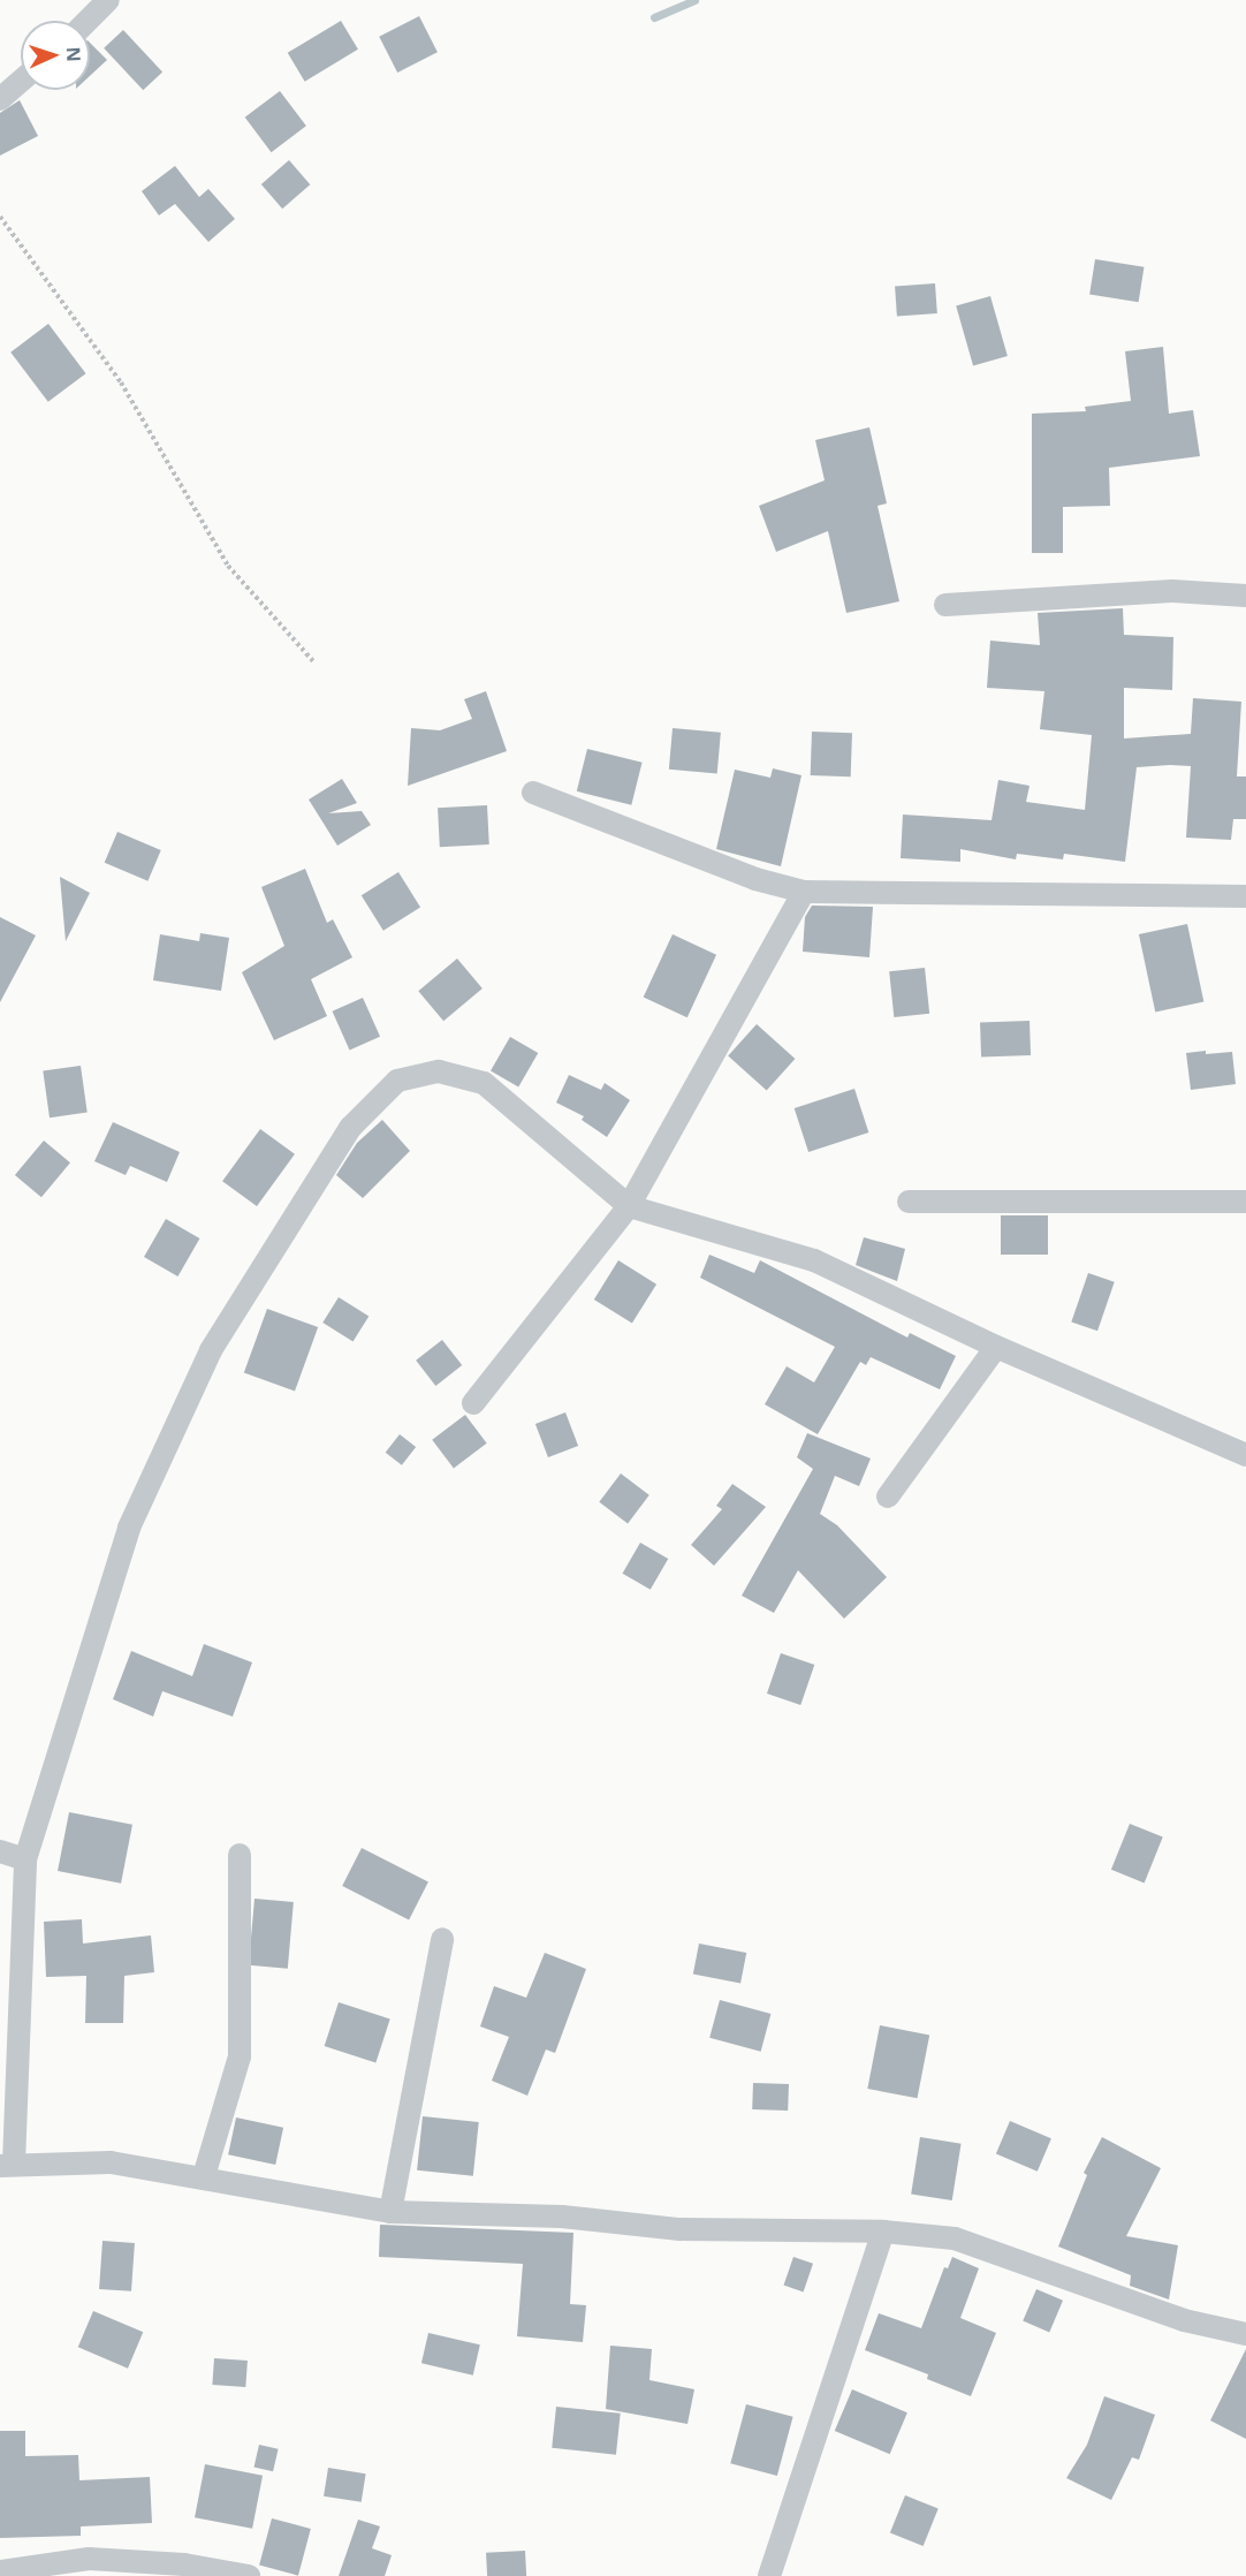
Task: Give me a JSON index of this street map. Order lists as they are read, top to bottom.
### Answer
{
  "north": "right"
}
